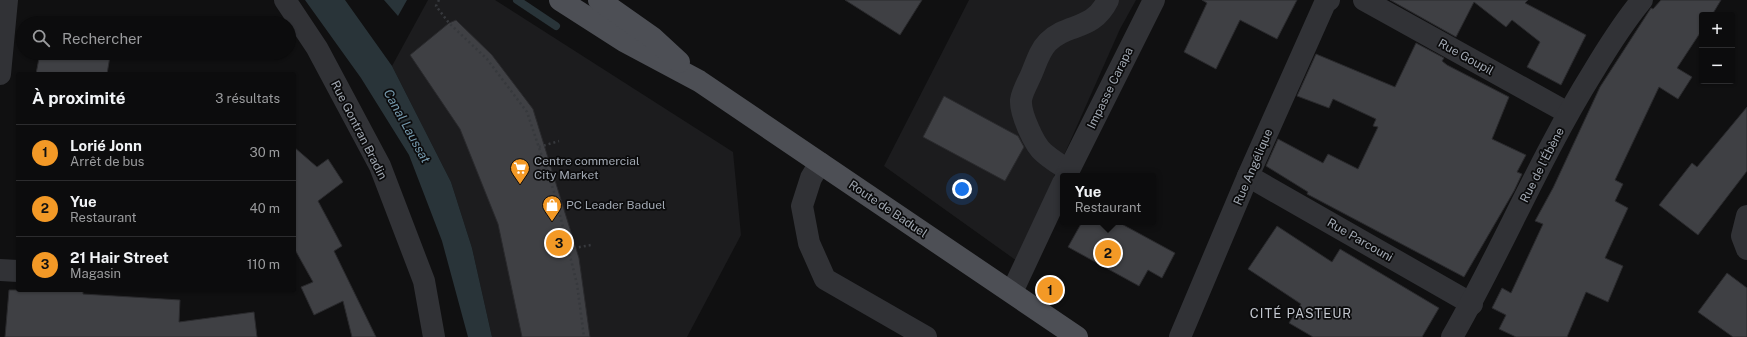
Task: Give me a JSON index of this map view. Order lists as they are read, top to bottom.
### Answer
{
  "streets": {
    "main road": ["Route de Baduel"],
    "street": [
      "Rue Goupil",
      "Impasse Carapa",
      "Rue Gontran Bradin",
      "Rue de l'Ébène",
      "Rue Angélique",
      "Rue Parcouni"
    ]
  },
  "crossings": [
    ["Rue Goupil", "Rue de l'Ébène"],
    ["Impasse Carapa", "Route de Baduel"],
    ["Rue de l'Ébène", "Rue Parcouni"],
    ["Rue Angélique", "Rue Parcouni"]
  ],
  "districts": ["CITÉ PASTEUR"],
  "water": ["Canal Laussat"],
  "places": {
    "supermarket": ["Centre commercial City Market"],
    "shop": ["PC Leader Baduel"]
  },
  "page": {
    "map_buttons": ["+", "−"],
    "search": "Rechercher",
    "heading": ["À proximité", "3 résultats"],
    "list": [
      {
        "mark": "1",
        "name": "Lorié Jonn",
        "note": "Arrêt de bus",
        "value": "30 m"
      },
      {
        "mark": "2",
        "name": "Yue",
        "note": "Restaurant",
        "value": "40 m"
      },
      {
        "mark": "3",
        "name": "21 Hair Street",
        "note": "Magasin",
        "value": "110 m"
      }
    ],
    "popup": ["Yue", "Restaurant"],
    "pins": ["3", "2", "1"]
  }
}
